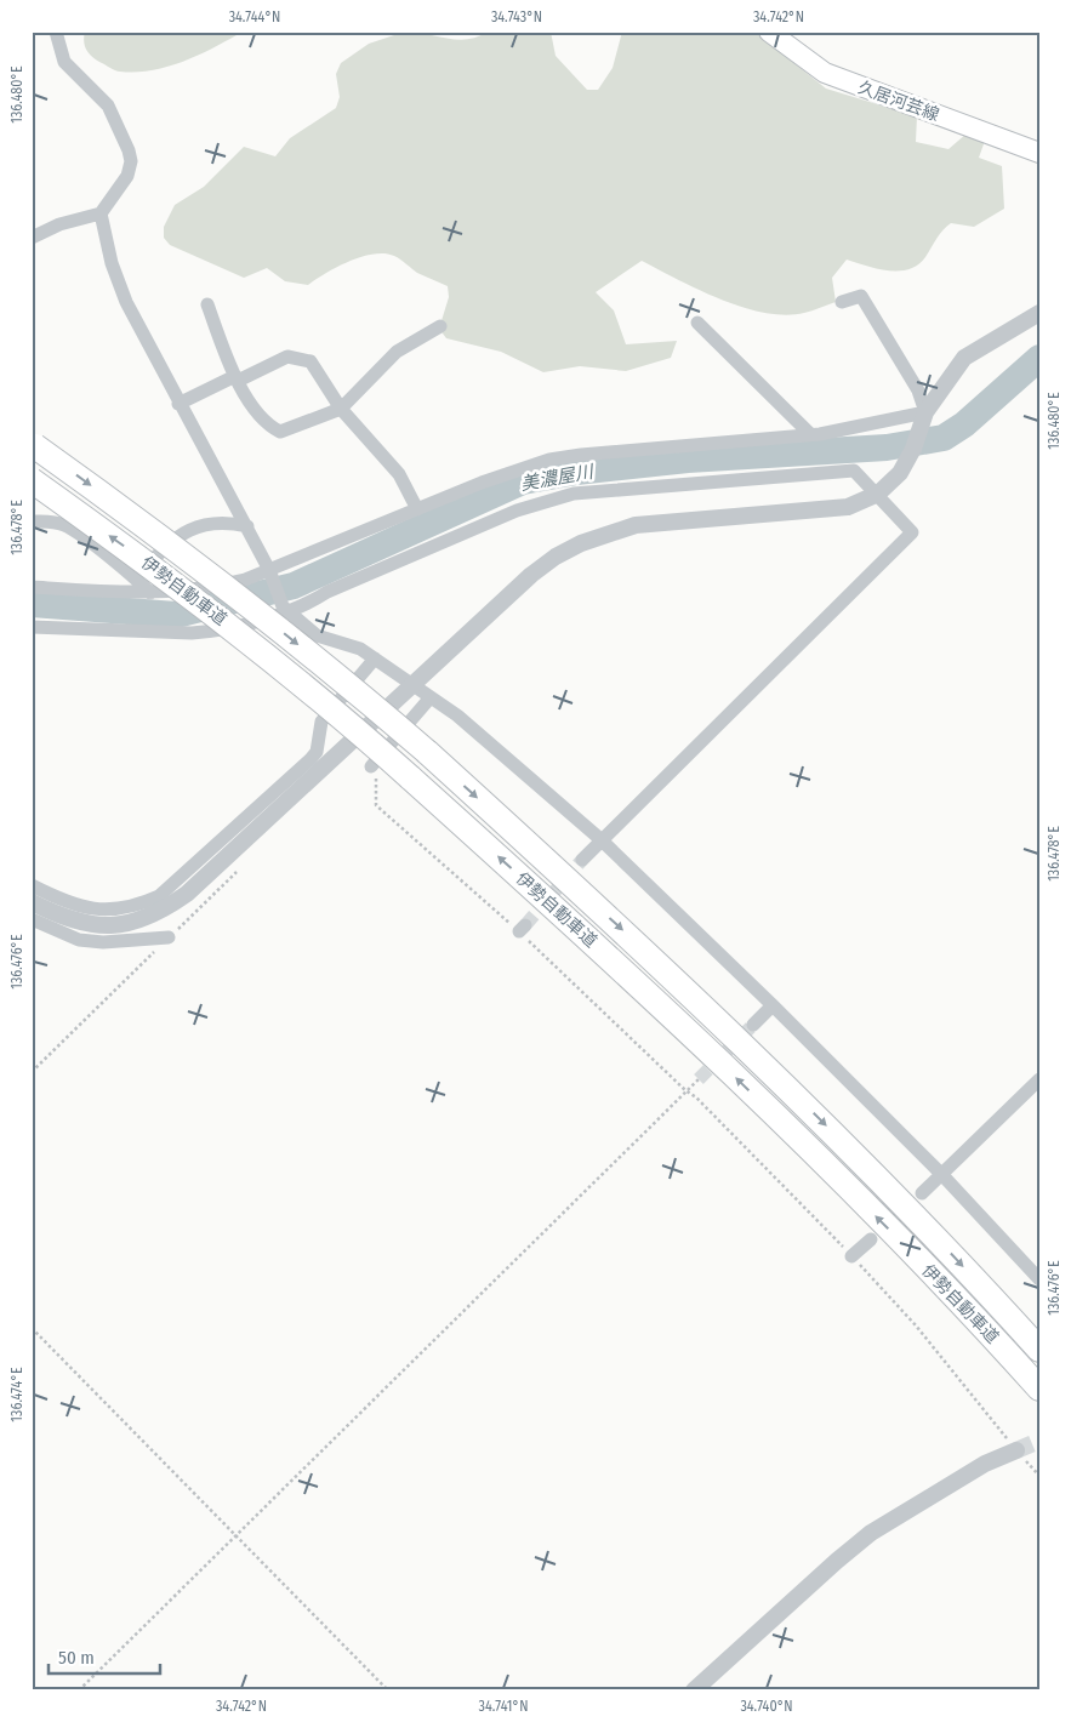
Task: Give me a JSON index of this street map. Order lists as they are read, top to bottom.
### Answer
{
  "streets": {
    "highway": ["伊勢自動車道"],
    "main road": ["久居河芸線"]
  },
  "water": ["美濃屋川"],
  "scale_bar": "50 m",
  "coordinates": [
    "34.744°N",
    "34.743°N",
    "34.742°N",
    "136.480°E",
    "136.478°E",
    "136.476°E",
    "136.474°E",
    "34.741°N",
    "34.740°N"
  ]
}
